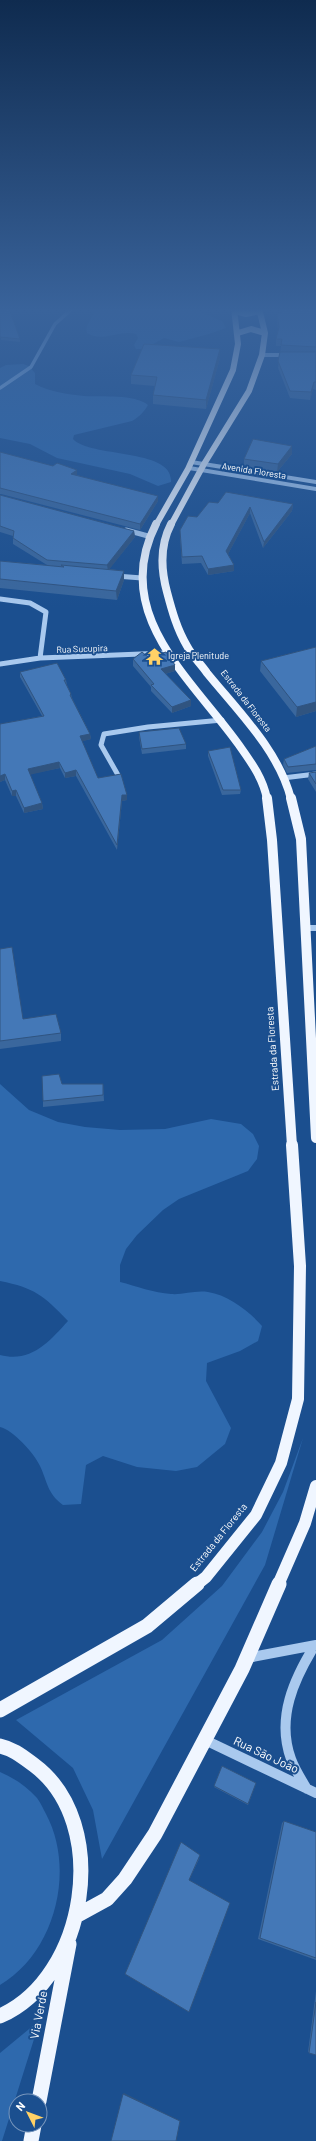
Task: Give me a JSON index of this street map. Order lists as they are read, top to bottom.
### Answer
{
  "streets": {
    "main road": ["Estrada da Floresta", "Via Verde"],
    "street": ["Avenida Floresta", "Rua Sucupira", "Rua São João"]
  },
  "crossings": [
    ["Avenida Floresta", "Estrada da Floresta"],
    ["Rua Sucupira", "Estrada da Floresta"]
  ],
  "places": {
    "temple": ["Igreja Plenitude"]
  },
  "north": "top left"
}
